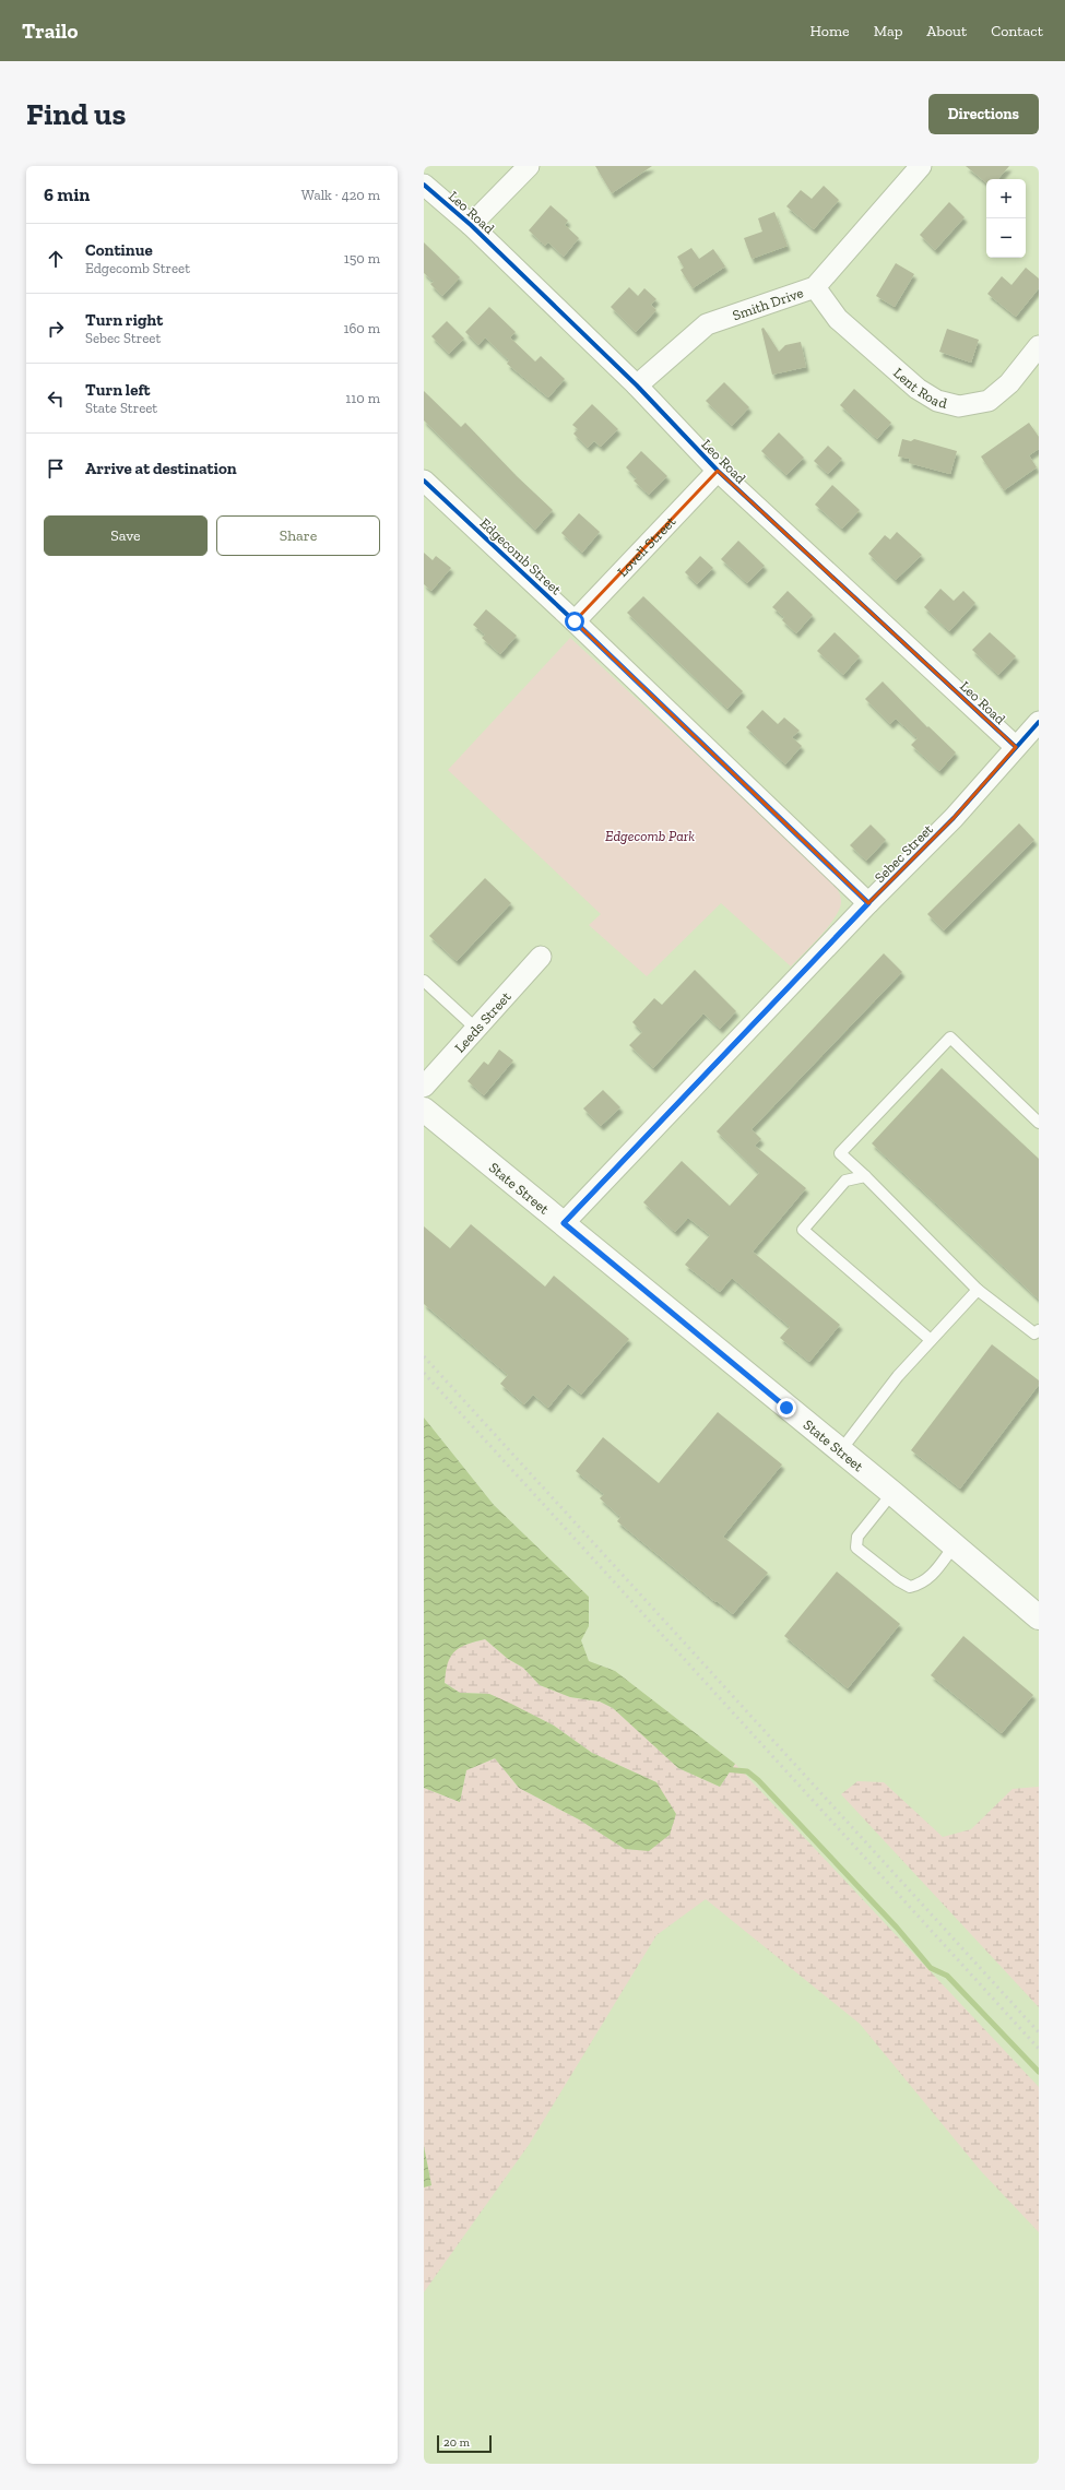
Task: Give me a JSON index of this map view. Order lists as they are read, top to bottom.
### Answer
{
  "streets": {
    "main road": ["State Street"],
    "street": [
      "Leo Road",
      "Smith Drive",
      "Lent Road",
      "Lovell Street",
      "Edgecomb Street",
      "Sebec Street",
      "Leeds Street"
    ]
  },
  "crossings": [
    ["Leo Road", "Smith Drive"],
    ["Leo Road", "Lovell Street"],
    ["Leo Road", "Sebec Street"],
    ["Smith Drive", "Lent Road"],
    ["Lovell Street", "Edgecomb Street"],
    ["Edgecomb Street", "Sebec Street"],
    ["Sebec Street", "State Street"]
  ],
  "parks": ["Edgecomb Park"],
  "scale_bar": "20 m",
  "page": {
    "header": "Trailo",
    "nav": [
      "Home",
      "Map",
      "About",
      "Contact"
    ],
    "buttons": [
      "Directions",
      ["Save", "Share"]
    ],
    "title": "Find us",
    "heading": ["6 min", "Walk · 420 m"],
    "map_buttons": ["+", "−"],
    "list": [
      ["Continue", "Edgecomb Street", "150 m"],
      ["Turn right", "Sebec Street", "160 m"],
      ["Turn left", "State Street", "110 m"],
      "Arrive at destination"
    ],
    "scale": "20 m"
  }
}
